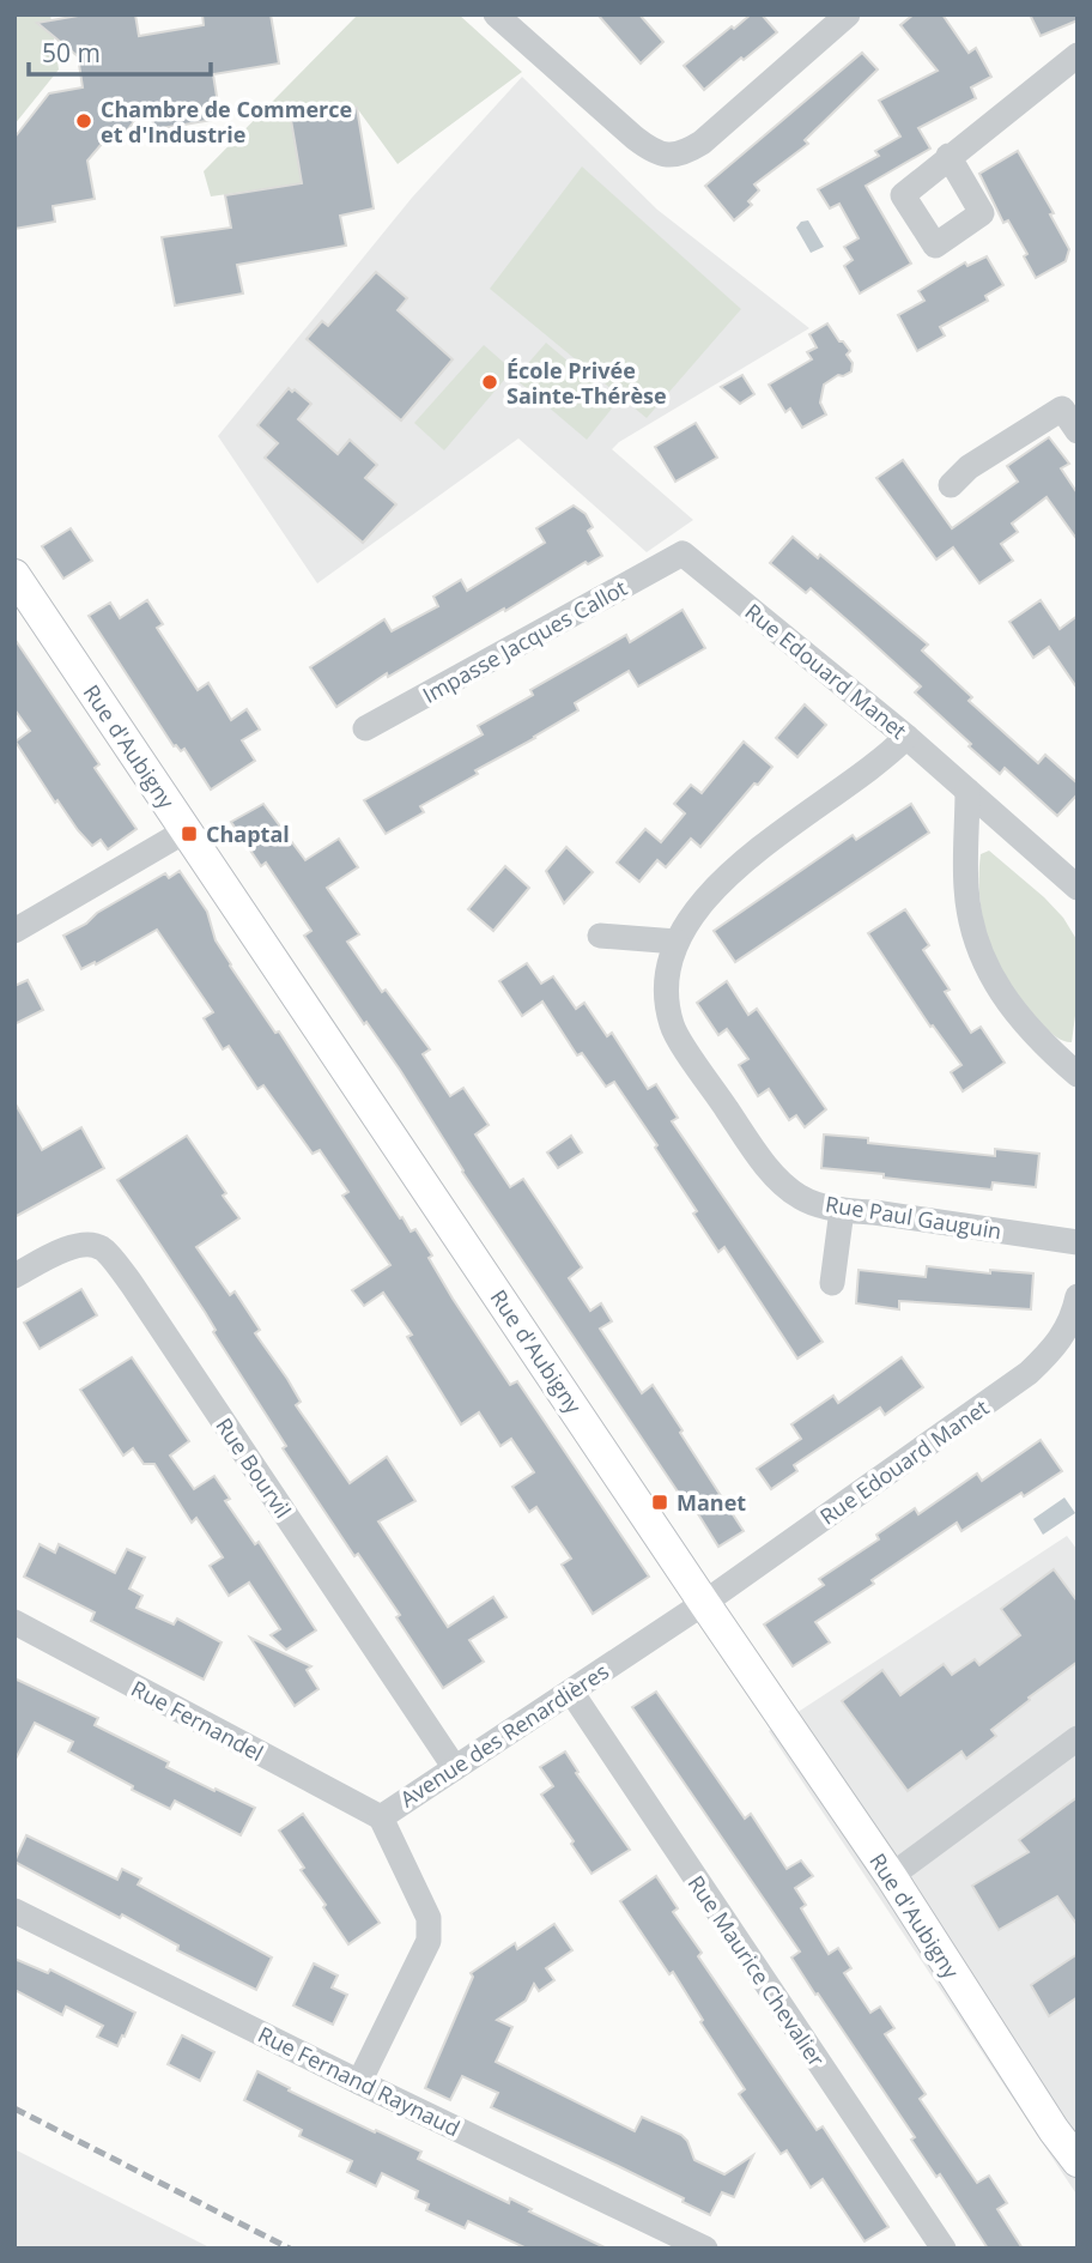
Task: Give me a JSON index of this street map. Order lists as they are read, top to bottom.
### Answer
{
  "streets": {
    "main road": ["Rue d'Aubigny"],
    "street": [
      "Impasse Jacques Callot",
      "Rue Edouard Manet",
      "Rue Paul Gauguin",
      "Rue Bourvil",
      "Rue Fernandel",
      "Avenue des Renardières",
      "Rue Maurice Chevalier",
      "Rue Fernand Raynaud"
    ]
  },
  "crossings": [
    ["Impasse Jacques Callot", "Rue Edouard Manet"],
    ["Rue Edouard Manet", "Rue d'Aubigny"],
    ["Rue Edouard Manet", "Rue Paul Gauguin"],
    ["Rue Edouard Manet", "Avenue des Renardières"],
    ["Rue d'Aubigny", "Avenue des Renardières"],
    ["Rue Bourvil", "Avenue des Renardières"],
    ["Rue Fernandel", "Avenue des Renardières"],
    ["Avenue des Renardières", "Rue Maurice Chevalier"],
    ["Avenue des Renardières", "Rue Fernand Raynaud"]
  ],
  "places": {
    "other": ["Chambre de Commerce et d'Industrie", "École Privée Sainte-Thérèse"],
    "transit": ["Chaptal", "Manet"]
  },
  "scale_bar": "50 m"
}
